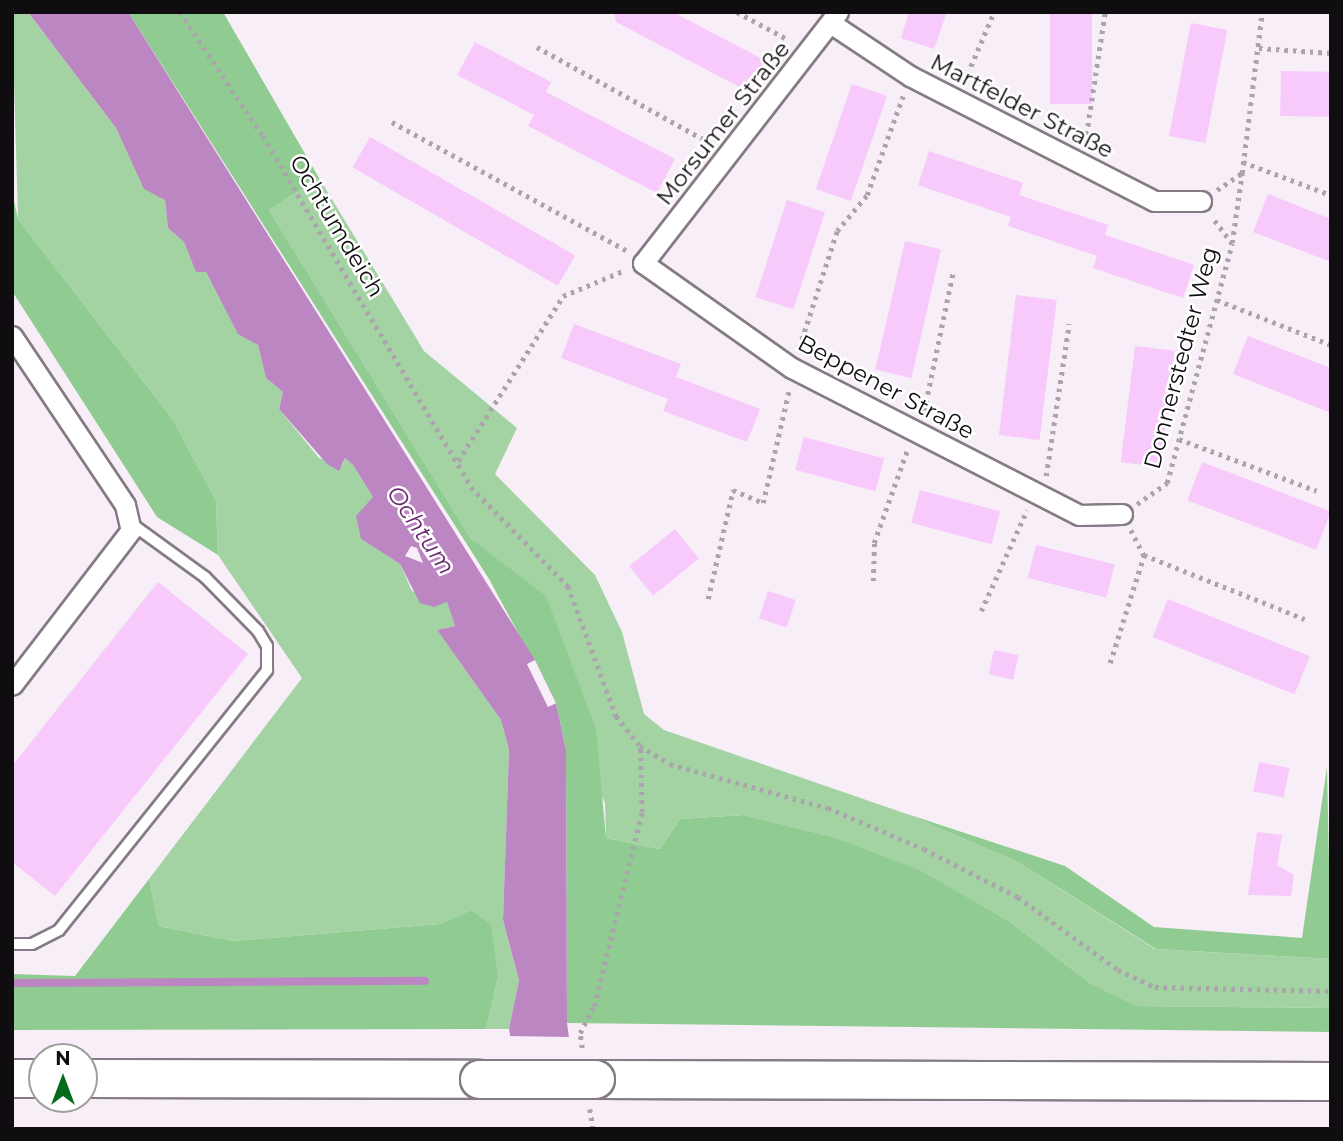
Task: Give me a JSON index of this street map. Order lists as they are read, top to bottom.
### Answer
{
  "streets": {
    "street": ["Martfelder Straße", "Morsumer Straße", "Beppener Straße"],
    "path": ["Ochtumdeich", "Donnerstedter Weg"]
  },
  "crossings": [
    ["Martfelder Straße", "Morsumer Straße"],
    ["Martfelder Straße", "Donnerstedter Weg"],
    ["Morsumer Straße", "Beppener Straße"],
    ["Donnerstedter Weg", "Beppener Straße"]
  ],
  "water": ["Ochtum"],
  "north": "top"
}
